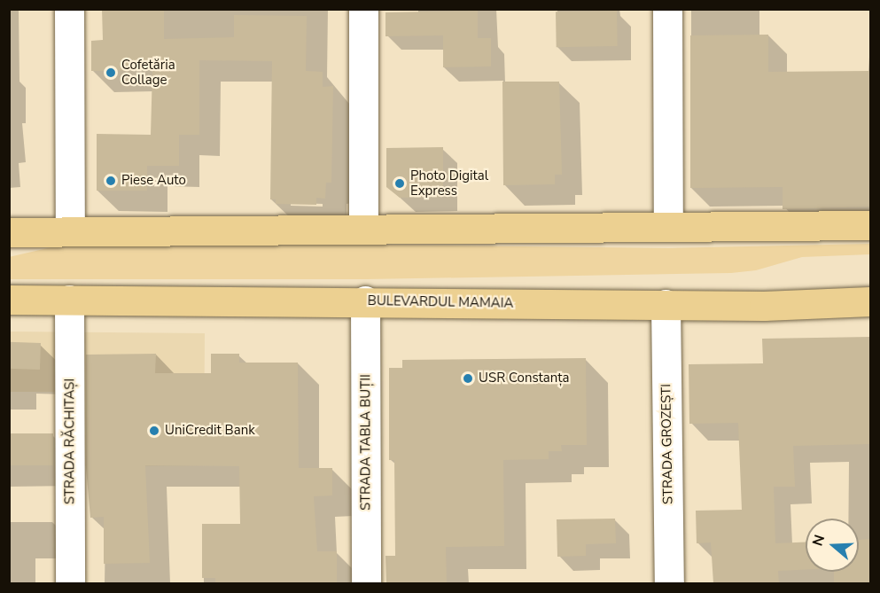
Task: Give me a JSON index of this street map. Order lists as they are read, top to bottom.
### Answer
{
  "streets": {
    "main road": ["BULEVARDUL MAMAIA"],
    "street": ["STRADA RĂCHITAȘI", "STRADA TABLA BUȚII", "STRADA GROZEȘTI"]
  },
  "crossings": [
    ["BULEVARDUL MAMAIA", "STRADA RĂCHITAȘI"],
    ["BULEVARDUL MAMAIA", "STRADA TABLA BUȚII"],
    ["BULEVARDUL MAMAIA", "STRADA GROZEȘTI"]
  ],
  "places": [
    "Cofetăria Collage",
    "Piese Auto",
    "Photo Digital Express",
    "USR Constanța",
    "UniCredit Bank"
  ],
  "north": "left"
}
